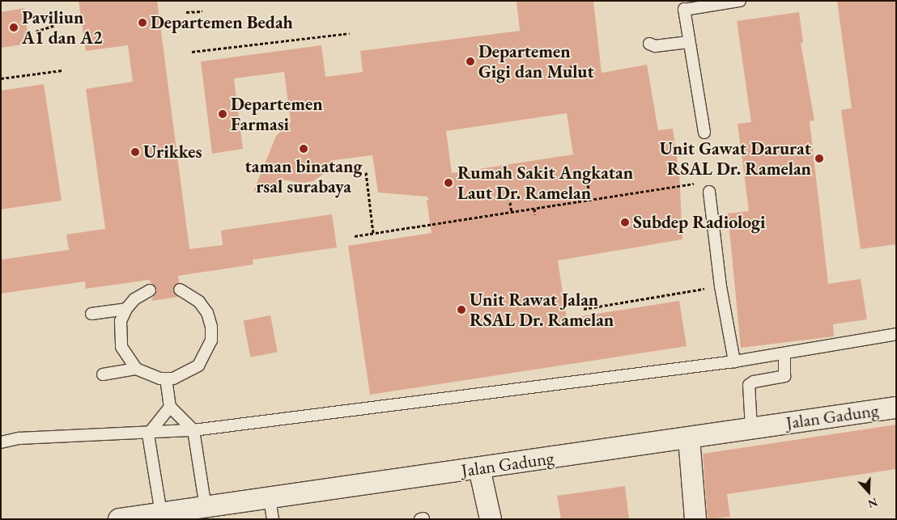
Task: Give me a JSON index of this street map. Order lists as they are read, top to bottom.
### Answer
{
  "streets": {
    "street": ["Jalan Gadung"]
  },
  "places": [
    "Departemen Bedah",
    "Paviliun A1 dan A2",
    "Departemen Gigi dan Mulut",
    "Departemen Farmasi",
    "taman binatang rsal surabaya",
    "Urikkes",
    "Unit Gawat Darurat RSAL Dr. Ramelan",
    "Rumah Sakit Angkatan Laut Dr. Ramelan",
    "Subdep Radiologi",
    "Unit Rawat Jalan RSAL Dr. Ramelan"
  ],
  "north": "bottom"
}
